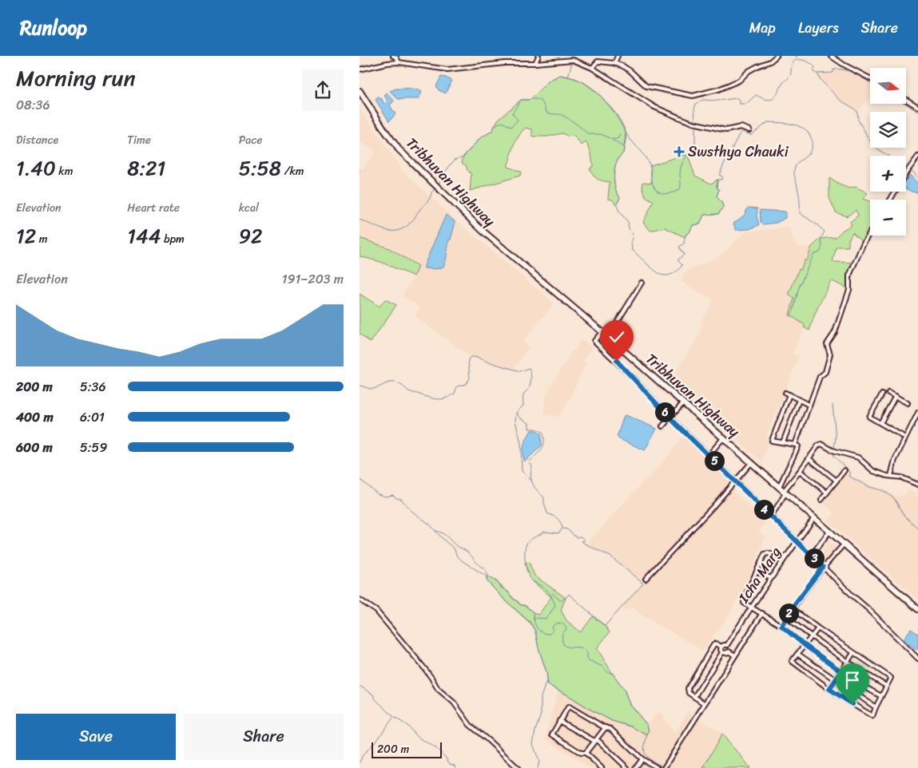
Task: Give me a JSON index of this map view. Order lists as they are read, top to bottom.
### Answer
{
  "streets": {
    "highway": ["Tribhuvan Highway"],
    "street": ["Icha Marg"]
  },
  "crossings": [
    ["Tribhuvan Highway", "Icha Marg"]
  ],
  "places": {
    "health": ["Swsthya Chauki"]
  },
  "scale_bar": "200 m",
  "north": "right",
  "page": {
    "header": "Runloop",
    "nav": ["Map", "Layers", "Share"],
    "heading": ["Morning run", "08:36"],
    "map_buttons": ["+", "−"],
    "stats": [
      ["Distance", "1.40 km"],
      ["Time", "8:21"],
      ["Pace", "5:58 /km"],
      ["Elevation", "12 m"],
      ["Heart rate", "144 bpm"],
      ["kcal", "92"]
    ],
    "chart": ["Elevation", "191–203 m"],
    "list": [
      {
        "name": "200 m",
        "note": "5:36"
      },
      {
        "name": "400 m",
        "note": "6:01"
      },
      {
        "name": "600 m",
        "note": "5:59"
      }
    ],
    "pins": [
      "6",
      "5",
      "4",
      "3",
      "2"
    ],
    "buttons": ["Save", "Share"],
    "scale": "200 m"
  }
}
